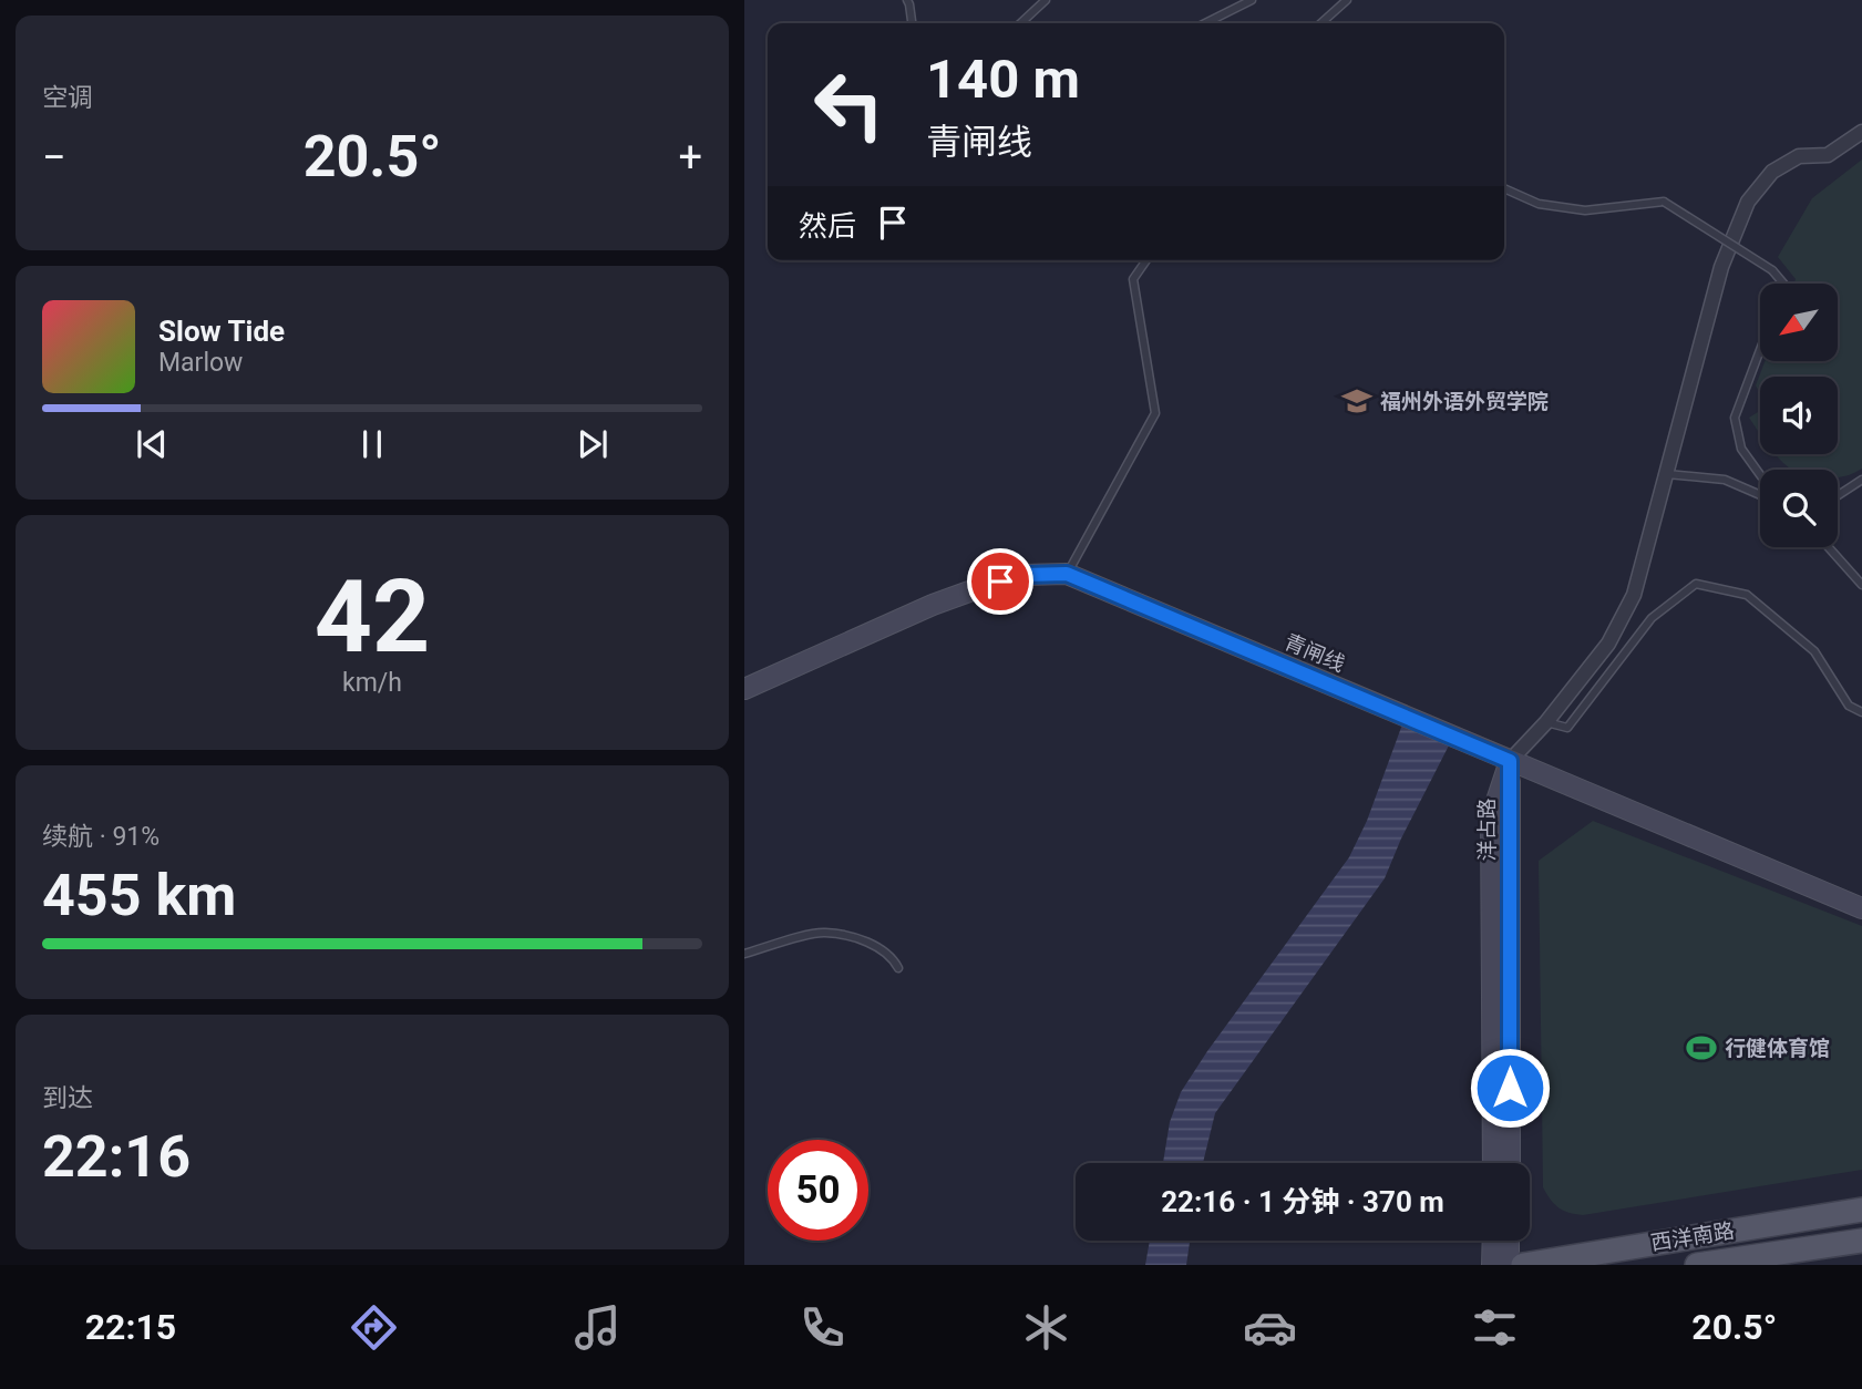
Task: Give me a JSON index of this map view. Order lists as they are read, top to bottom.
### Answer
{
  "streets": {
    "main road": ["青闸线", "洋占路", "西洋南路"]
  },
  "crossings": [
    ["青闸线", "洋占路"]
  ],
  "places": {
    "school or university": ["福州外语外贸学院"],
    "sports": ["行健体育馆"]
  },
  "north": "bottom left",
  "page": {
    "tile": [
      "空调",
      ["42", "km/h"],
      ["续航 · 91%", "455 km"],
      ["到达", "22:16"]
    ],
    "turn": ["140 m", "青闸线"],
    "heat": ["−", "20.5°", "+"],
    "then": "然后",
    "song": ["Slow Tide", "Marlow"],
    "limit": "50",
    "trip": "22:16 · 1 分钟 · 370 m",
    "tabs": ["22:15", "20.5°"]
  }
}
